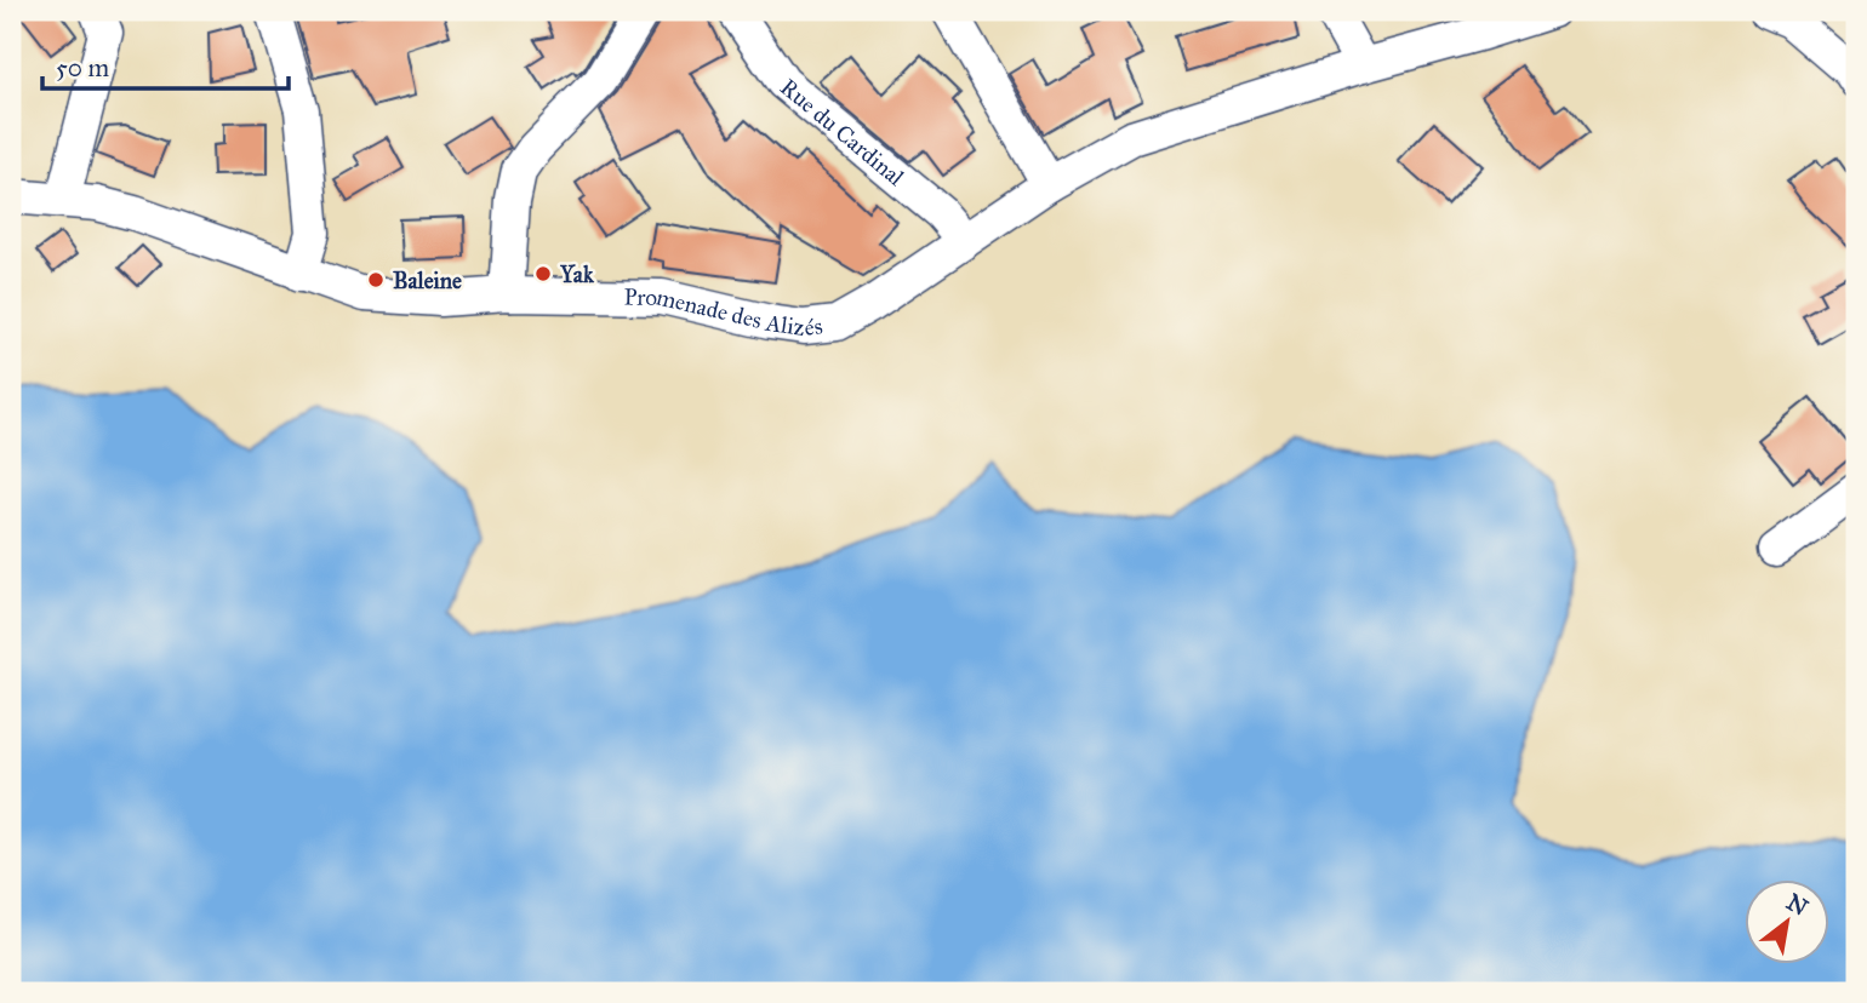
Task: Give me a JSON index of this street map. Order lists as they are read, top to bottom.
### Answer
{
  "streets": {
    "street": ["Rue du Cardinal", "Promenade des Alizés"]
  },
  "crossings": [
    ["Rue du Cardinal", "Promenade des Alizés"]
  ],
  "places": ["Yak", "Baleine"],
  "scale_bar": "50 m",
  "north": "top right"
}
